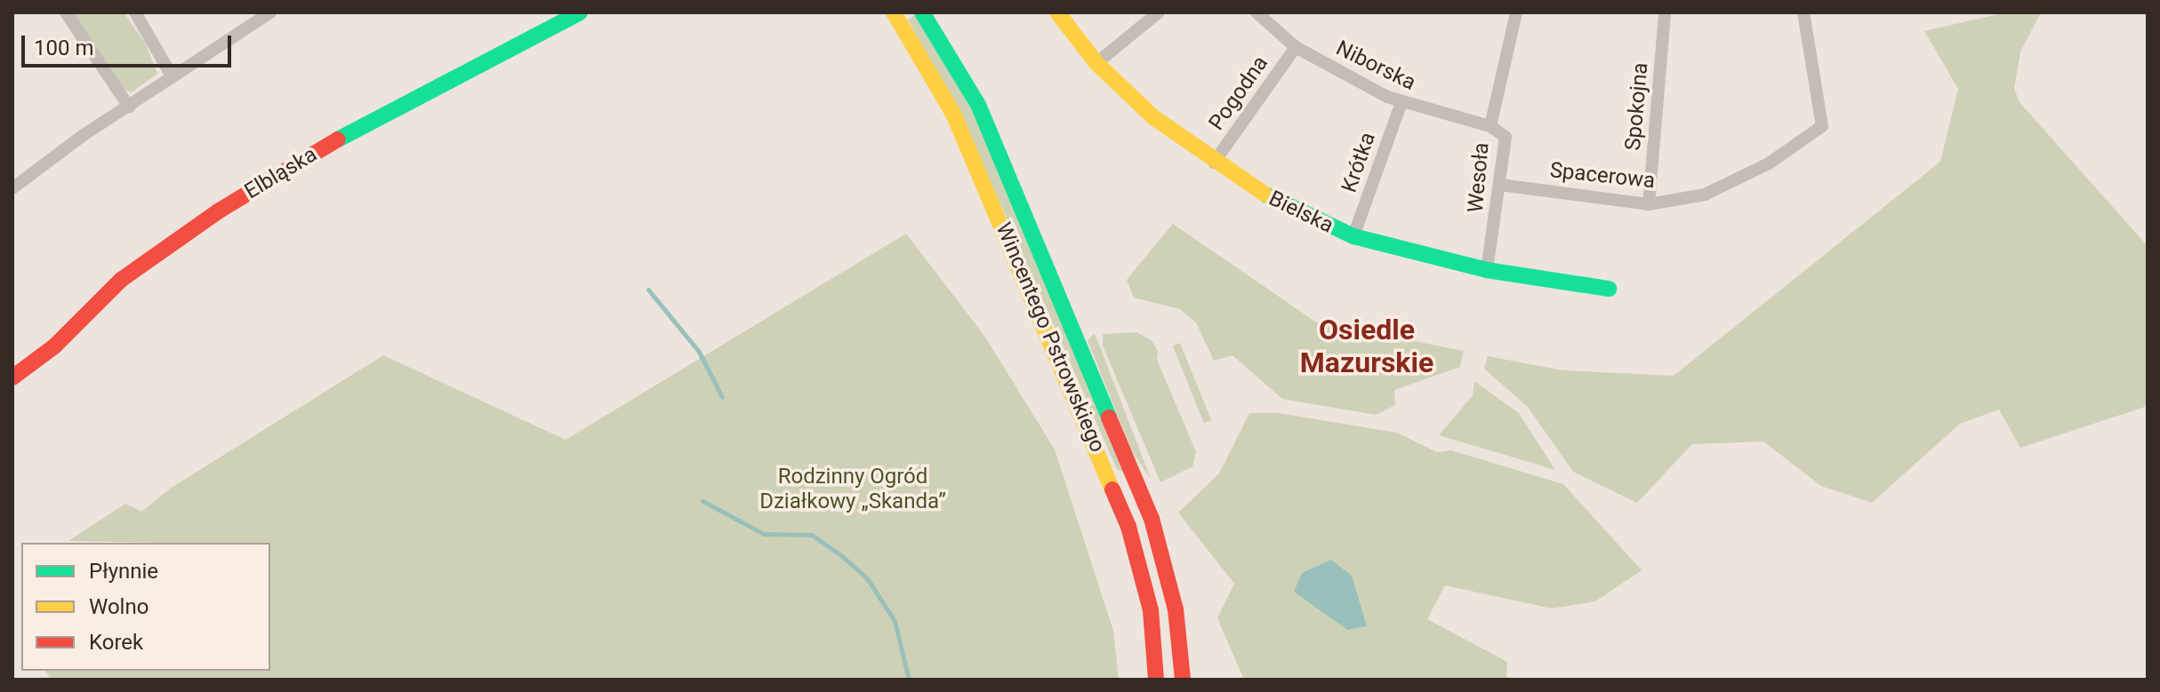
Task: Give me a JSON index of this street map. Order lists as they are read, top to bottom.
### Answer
{
  "streets": {
    "main road": ["Elbląska", "Bielska", "Wincentego Pstrowskiego"],
    "street": [
      "Niborska",
      "Pogodna",
      "Spokojna",
      "Krótka",
      "Spacerowa",
      "Wesoła"
    ]
  },
  "crossings": [
    ["Niborska", "Pogodna"],
    ["Niborska", "Krótka"],
    ["Niborska", "Wesoła"],
    ["Pogodna", "Bielska"],
    ["Spokojna", "Spacerowa"],
    ["Krótka", "Bielska"],
    ["Spacerowa", "Wesoła"],
    ["Wesoła", "Bielska"]
  ],
  "districts": ["Osiedle Mazurskie"],
  "parks": ["Rodzinny Ogród Działkowy „Skanda”"],
  "legend": ["Płynnie", "Wolno", "Korek"],
  "scale_bar": "100 m"
}
